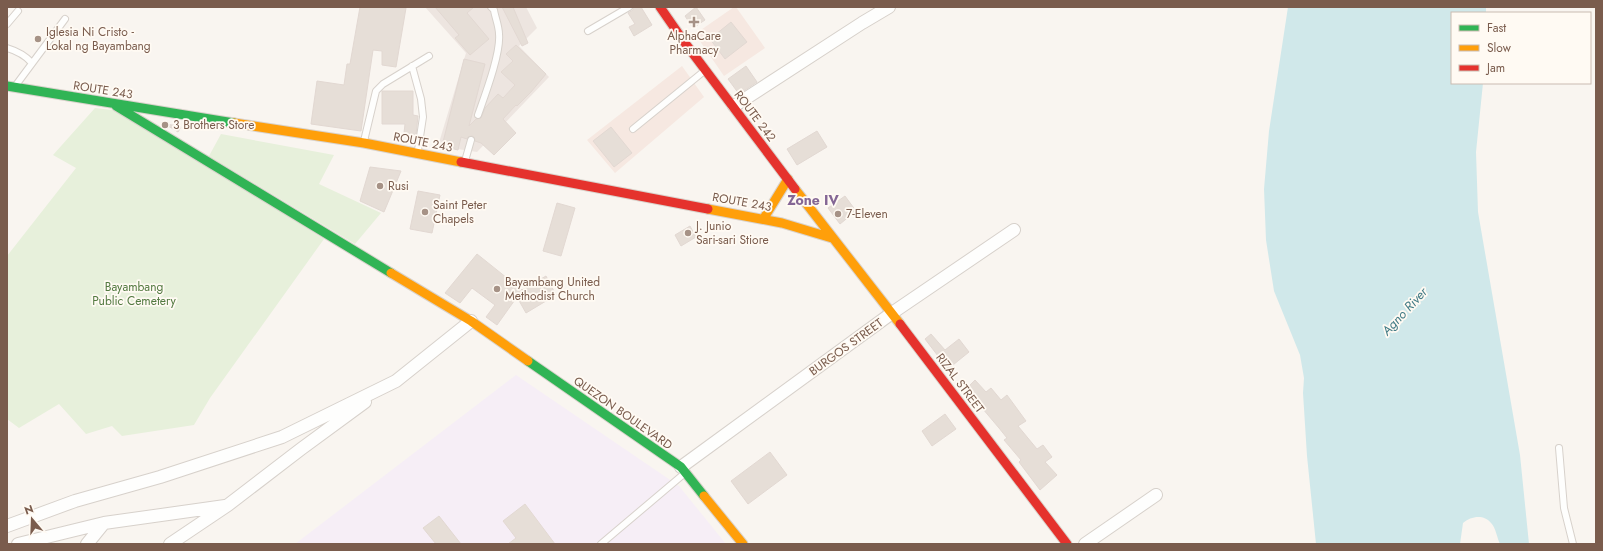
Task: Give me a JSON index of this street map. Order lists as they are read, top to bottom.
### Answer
{
  "streets": {
    "main road": [
      "ROUTE 243",
      "ROUTE 242",
      "RIZAL STREET",
      "QUEZON BOULEVARD"
    ],
    "street": ["BURGOS STREET"]
  },
  "crossings": [
    ["ROUTE 243", "ROUTE 242"],
    ["ROUTE 243", "RIZAL STREET"],
    ["ROUTE 243", "QUEZON BOULEVARD"],
    ["ROUTE 242", "RIZAL STREET"],
    ["BURGOS STREET", "RIZAL STREET"],
    ["BURGOS STREET", "QUEZON BOULEVARD"]
  ],
  "districts": ["Zone IV"],
  "water": ["Agno River"],
  "parks": ["Bayambang Public Cemetery"],
  "places": {
    "health": ["AlphaCare Pharmacy"],
    "other": [
      "Iglesia Ni Cristo - Lokal ng Bayambang",
      "3 Brothers Store",
      "Rusi",
      "Saint Peter Chapels",
      "7-Eleven",
      "J. Junio Sari-sari Stiore",
      "Bayambang United Methodist Church"
    ]
  },
  "legend": ["Fast", "Slow", "Jam"],
  "north": "top"
}
